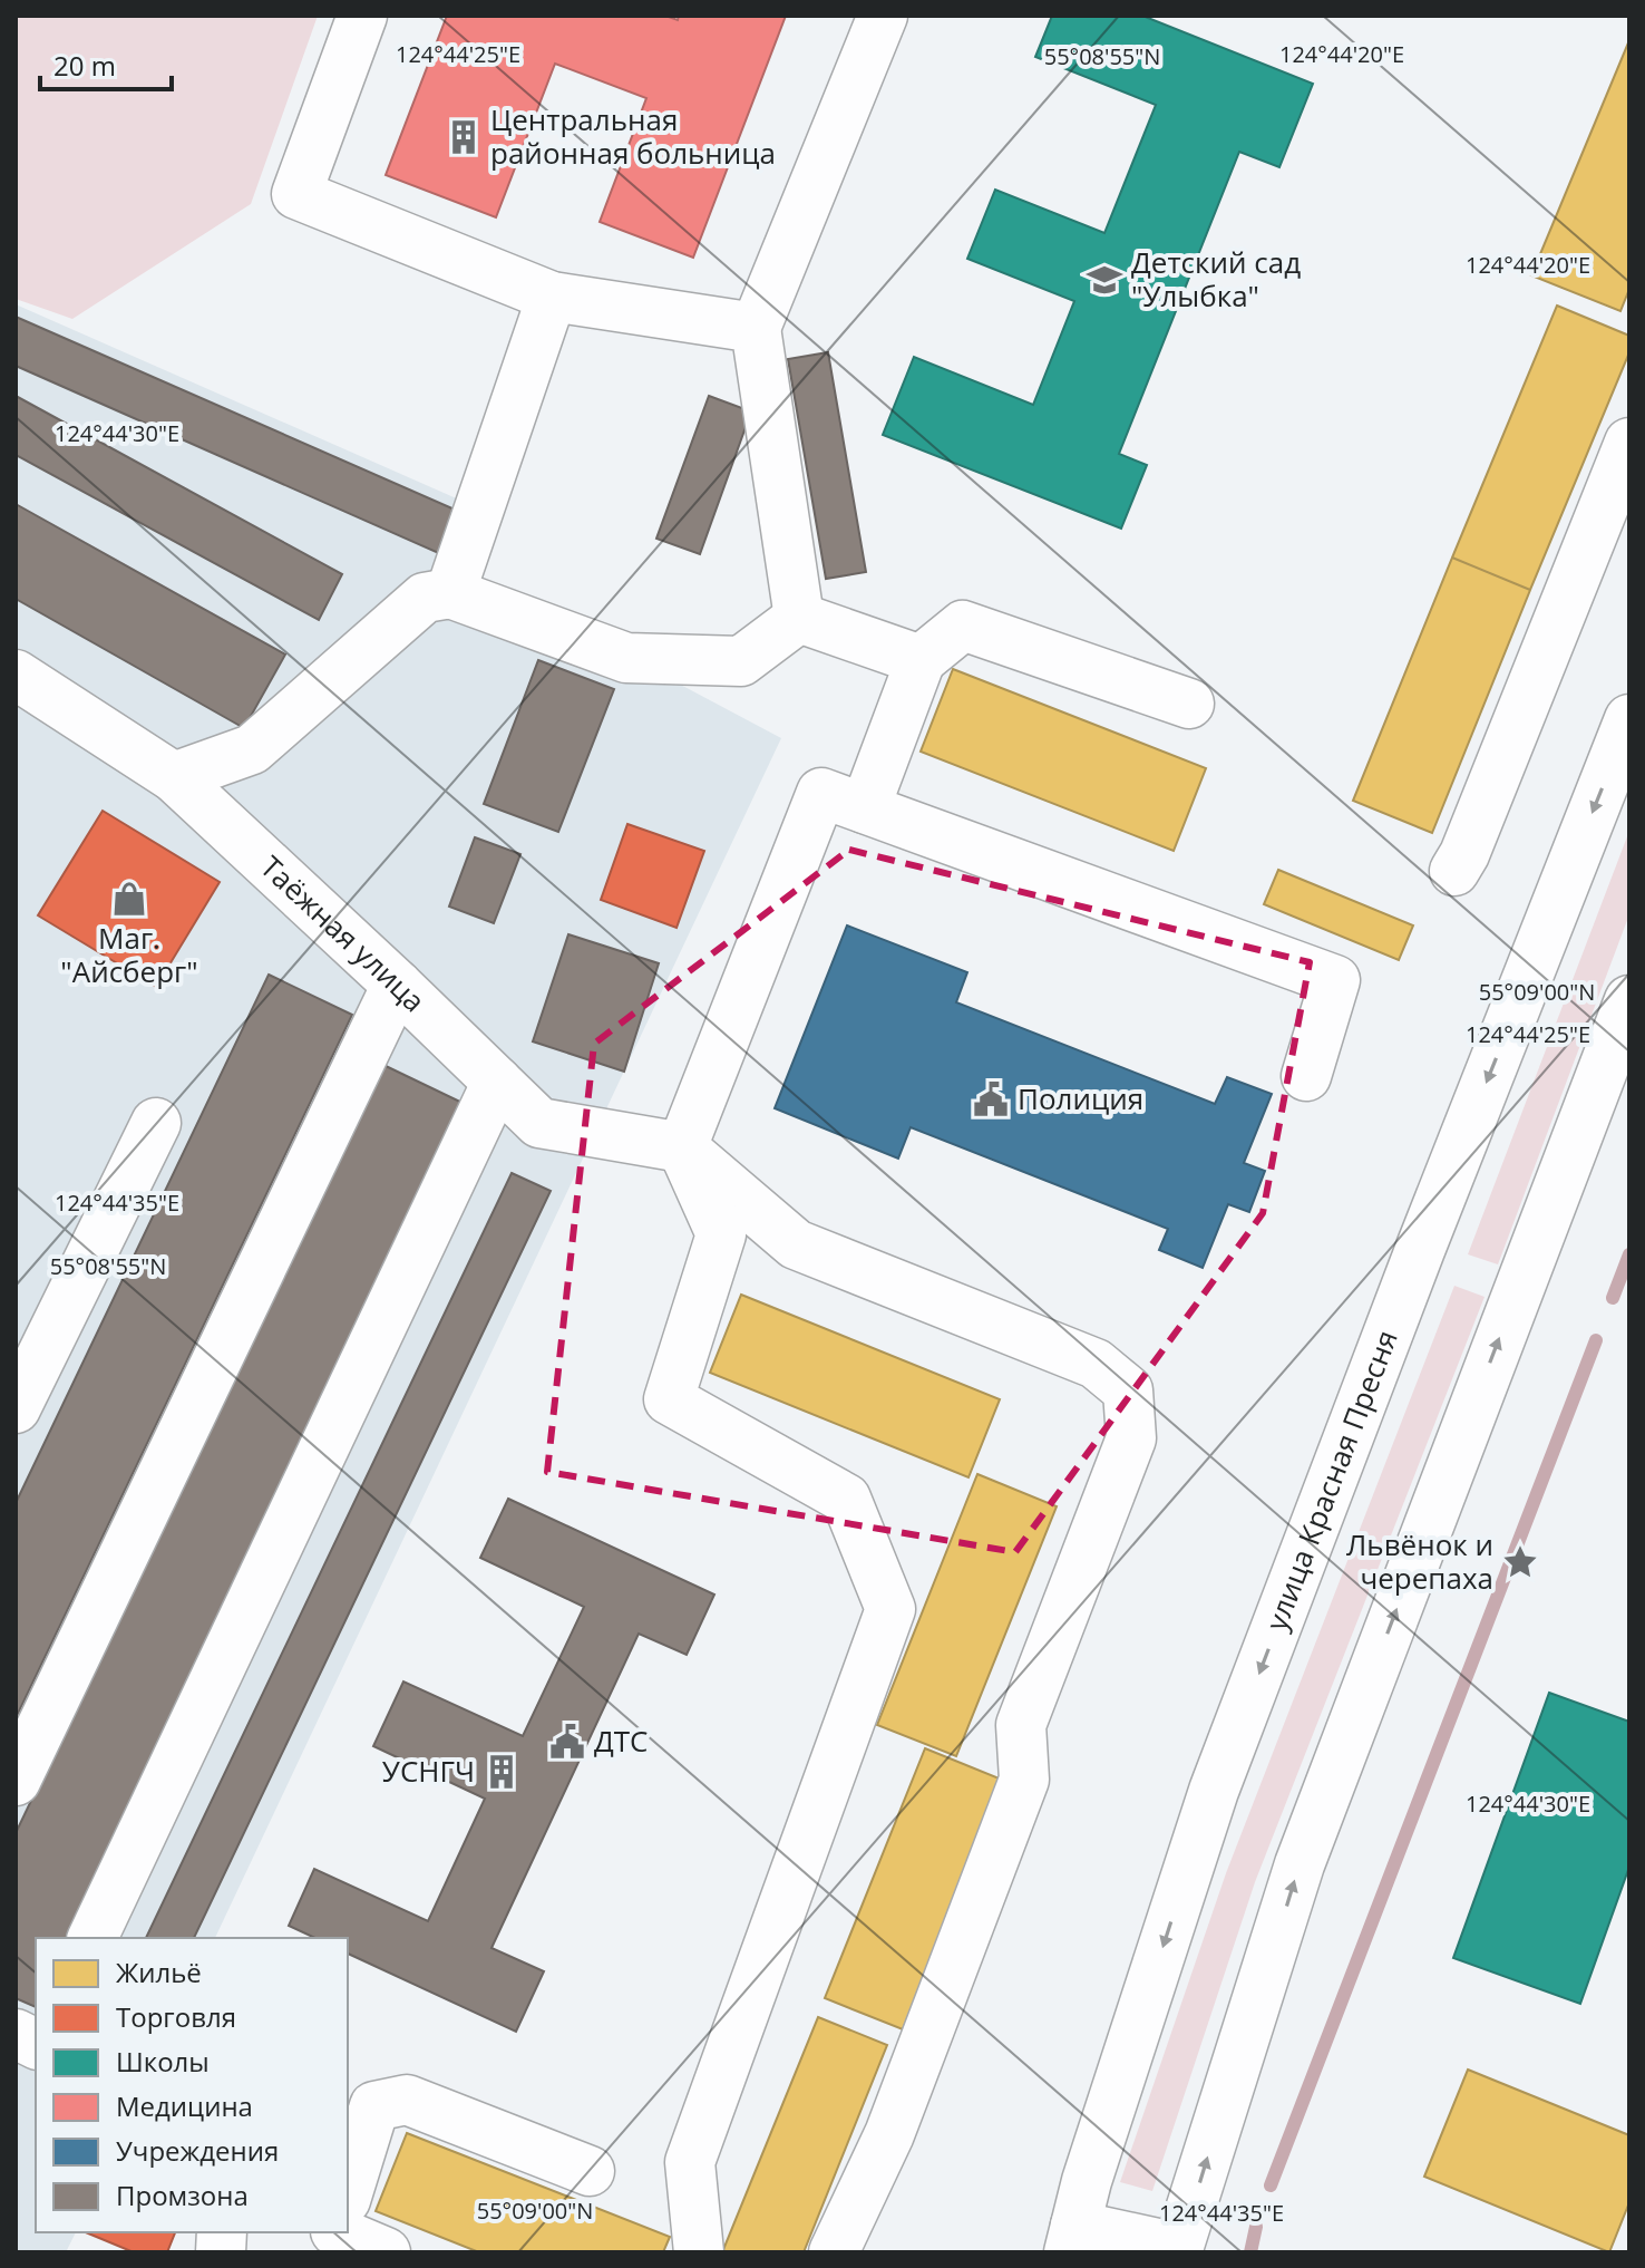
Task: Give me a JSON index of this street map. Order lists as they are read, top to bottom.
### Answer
{
  "streets": {
    "street": ["Таёжная улица", "улица Красная Пресня"]
  },
  "places": {
    "building": ["Центральная районная больница", "УСНГЧ"],
    "school or university": ["Детский сад \"Улыбка\""],
    "shop": ["Маг. \"Айсберг\""],
    "public building": ["Полиция", "ДТС"],
    "place": ["Львёнок и черепаха"]
  },
  "legend": [
    "Жильё",
    "Торговля",
    "Школы",
    "Медицина",
    "Учреждения",
    "Промзона"
  ],
  "scale_bar": "20 m",
  "coordinates": [
    "124°44'25\"E",
    "124°44'20\"E",
    "55°08'55\"N",
    "124°44'30\"E",
    "55°09'00\"N",
    "124°44'35\"E"
  ]
}
